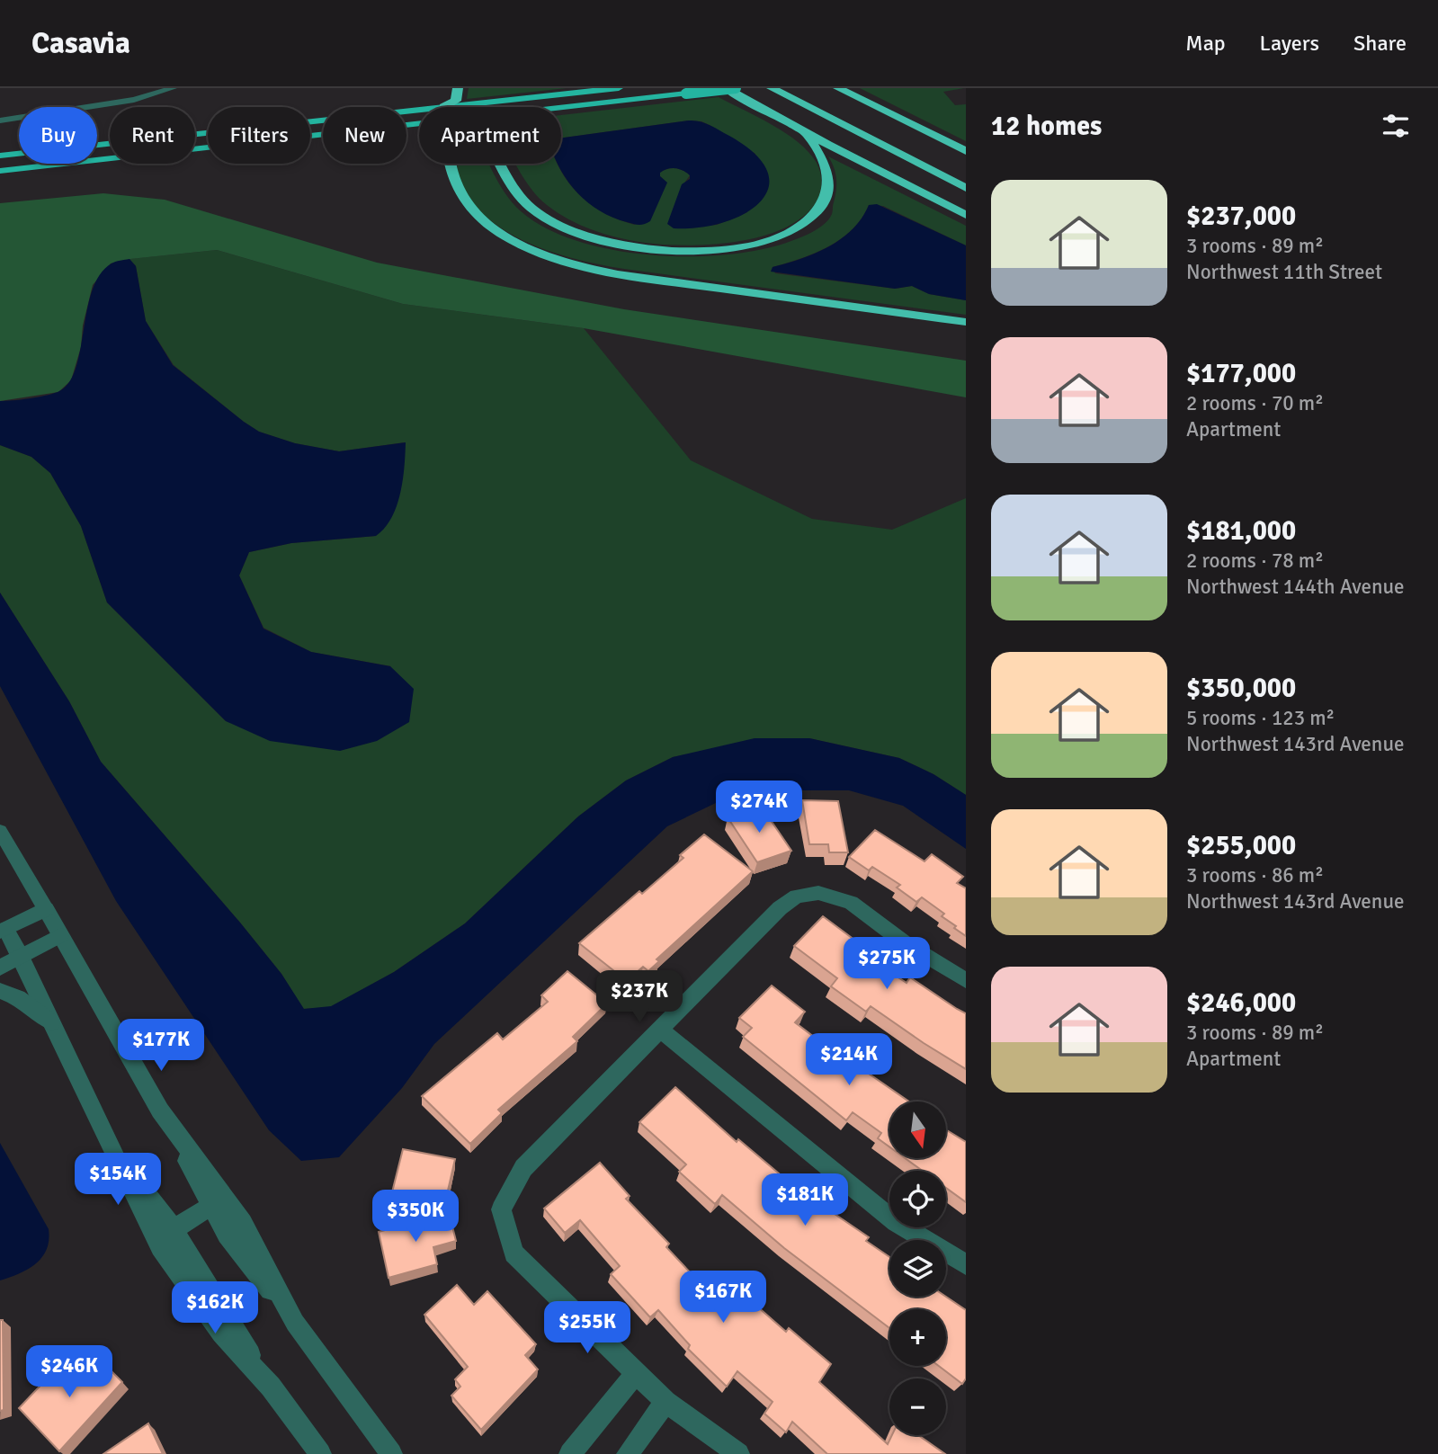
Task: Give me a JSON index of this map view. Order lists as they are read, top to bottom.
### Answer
{
  "north": "bottom",
  "page": {
    "header": "Casavia",
    "nav": ["Map", "Layers", "Share"],
    "heading": "12 homes",
    "chip": [
      "Buy",
      "Rent",
      "Filters",
      "New",
      "Apartment"
    ],
    "list": [
      {
        "name": "$237,000",
        "note": "3 rooms · 89 m² · Northwest 11th Street"
      },
      {
        "name": "$177,000",
        "note": "2 rooms · 70 m² · Apartment"
      },
      {
        "name": "$181,000",
        "note": "2 rooms · 78 m² · Northwest 144th Avenue"
      },
      {
        "name": "$350,000",
        "note": "5 rooms · 123 m² · Northwest 143rd Avenue"
      },
      {
        "name": "$255,000",
        "note": "3 rooms · 86 m² · Northwest 143rd Avenue"
      },
      {
        "name": "$246,000",
        "note": "3 rooms · 89 m² · Apartment"
      }
    ],
    "price": [
      "$274K",
      "$275K",
      "$237K",
      "$177K",
      "$214K",
      "$154K",
      "$181K",
      "$350K",
      "$167K",
      "$162K",
      "$255K",
      "$246K"
    ],
    "map_buttons": ["+", "−"]
  }
}
